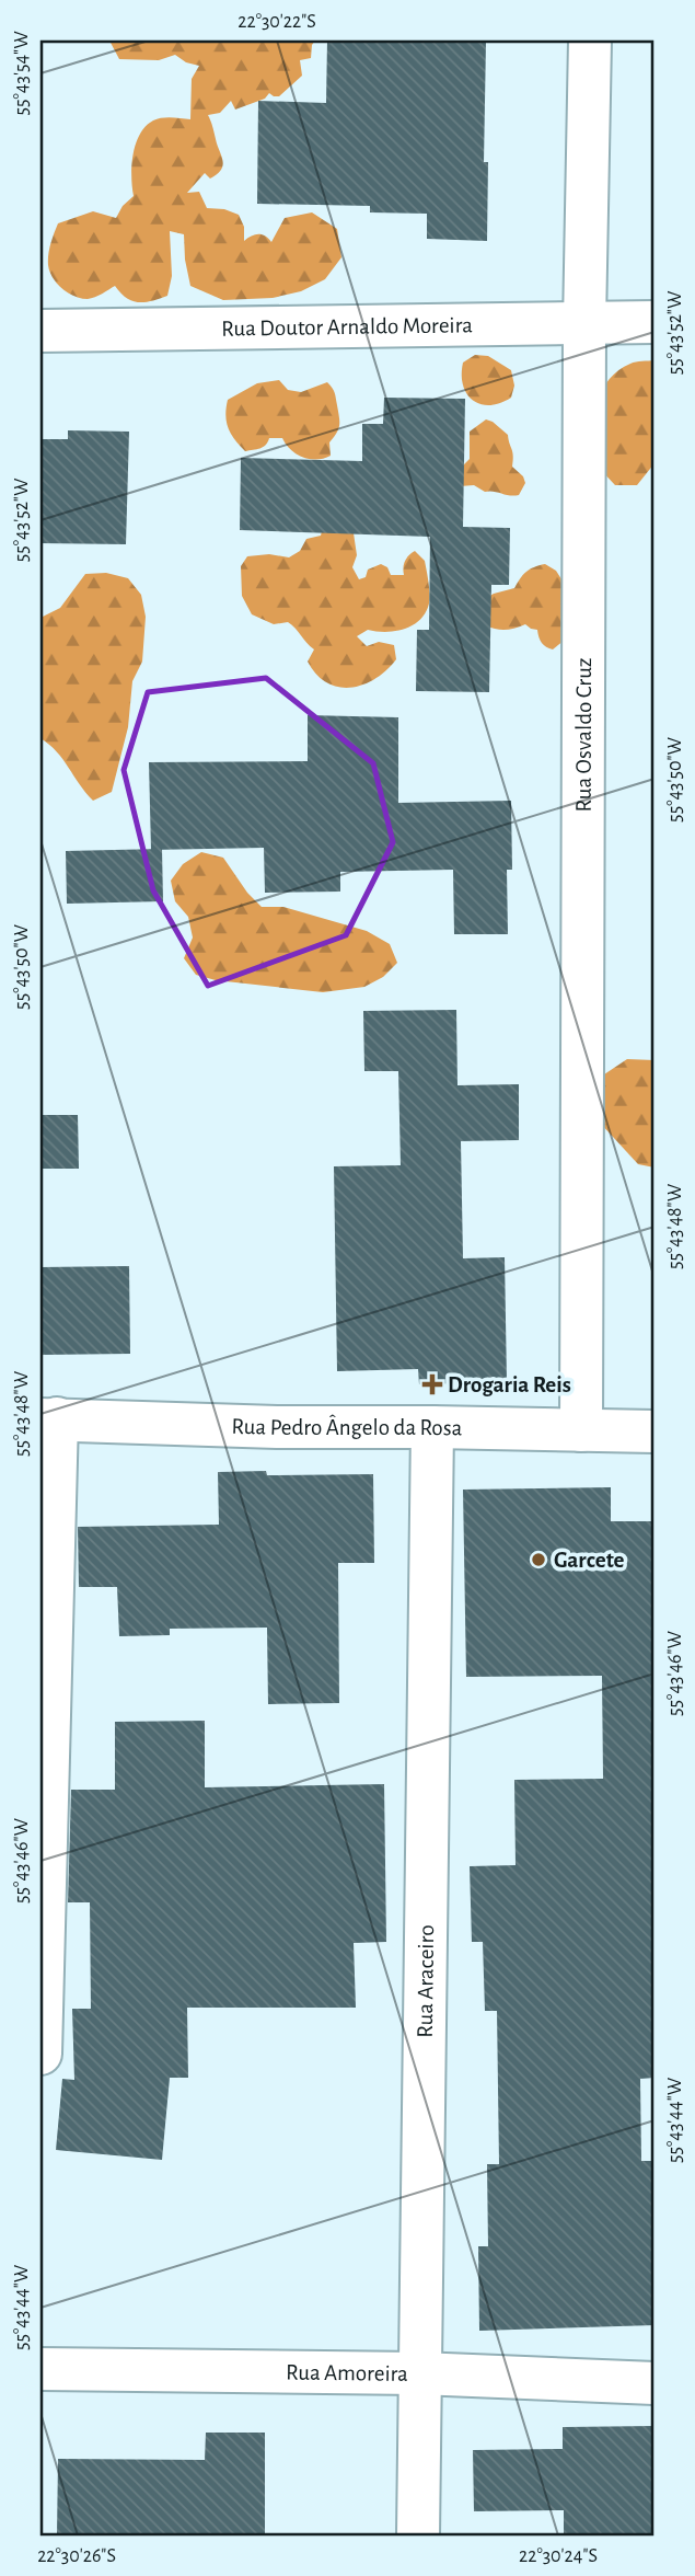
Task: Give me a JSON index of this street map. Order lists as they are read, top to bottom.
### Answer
{
  "streets": {
    "street": [
      "Rua Doutor Arnaldo Moreira",
      "Rua Osvaldo Cruz",
      "Rua Pedro Ângelo da Rosa",
      "Rua Araceiro",
      "Rua Amoreira"
    ]
  },
  "crossings": [
    ["Rua Doutor Arnaldo Moreira", "Rua Osvaldo Cruz"],
    ["Rua Osvaldo Cruz", "Rua Pedro Ângelo da Rosa"],
    ["Rua Pedro Ângelo da Rosa", "Rua Araceiro"],
    ["Rua Araceiro", "Rua Amoreira"]
  ],
  "places": {
    "health": ["Drogaria Reis"],
    "other": ["Garcete"]
  },
  "coordinates": [
    "22°30'22\"S",
    "55°43'54\"W",
    "55°43'52\"W",
    "55°43'50\"W",
    "55°43'48\"W",
    "55°43'46\"W",
    "55°43'44\"W",
    "22°30'26\"S",
    "22°30'24\"S"
  ]
}
